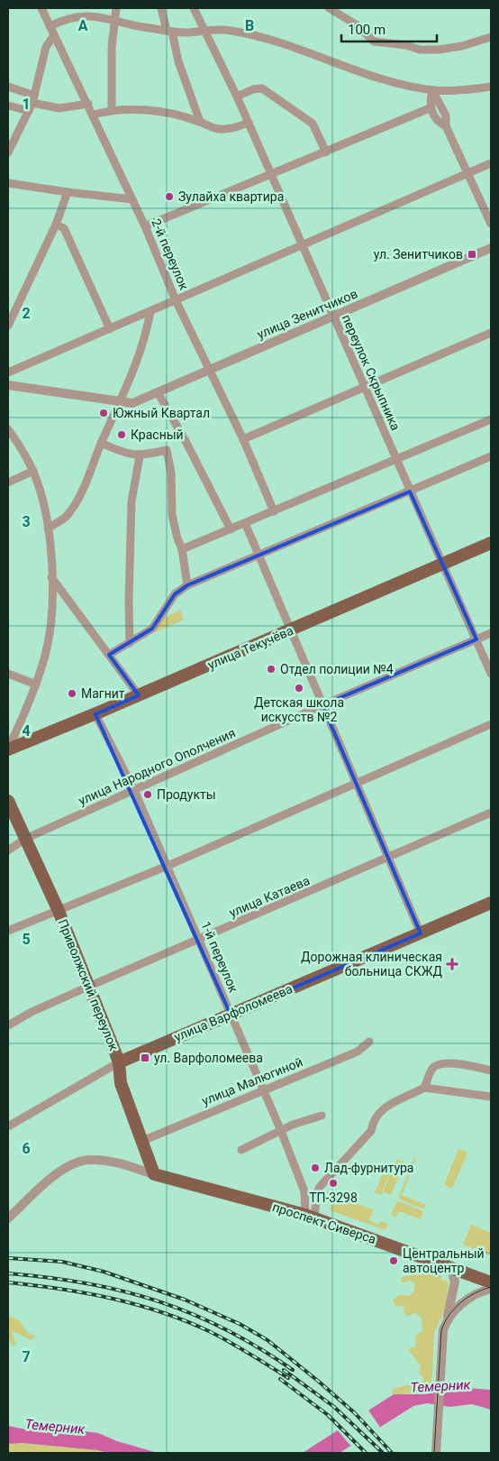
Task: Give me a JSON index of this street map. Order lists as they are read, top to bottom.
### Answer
{
  "streets": {
    "main road": [
      "улица Текучёва",
      "Приволжский переулок",
      "улица Варфоломеева",
      "проспект Сиверса"
    ],
    "street": [
      "2-й переулок",
      "улица Зенитчиков",
      "переулок Скрыпника",
      "улица Народного Ополчения",
      "улица Катаева",
      "1-й переулок",
      "улица Малюгиной"
    ]
  },
  "crossings": [
    ["2-й переулок", "улица Зенитчиков"],
    ["улица Зенитчиков", "переулок Скрыпника"],
    ["переулок Скрыпника", "улица Текучёва"],
    ["переулок Скрыпника", "улица Народного Ополчения"],
    ["улица Текучёва", "1-й переулок"],
    ["улица Народного Ополчения", "1-й переулок"],
    ["улица Народного Ополчения", "Приволжский переулок"],
    ["улица Катаева", "1-й переулок"],
    ["улица Катаева", "Приволжский переулок"],
    ["1-й переулок", "улица Варфоломеева"],
    ["1-й переулок", "улица Малюгиной"],
    ["1-й переулок", "проспект Сиверса"],
    ["Приволжский переулок", "улица Варфоломеева"],
    ["Приволжский переулок", "улица Малюгиной"],
    ["Приволжский переулок", "проспект Сиверса"]
  ],
  "water": ["Темерник"],
  "places": {
    "other": [
      "Зулайха квартира",
      "Южный Квартал",
      "Красный",
      "Отдел полиции №4",
      "Детская школа искусств №2",
      "Магнит",
      "Продукты",
      "Лад-фурнитура",
      "ТП-3298",
      "Центральный автоцентр"
    ],
    "transit": ["ул. Зенитчиков", "ул. Варфоломеева"],
    "health": ["Дорожная клиническая больница СКЖД"]
  },
  "scale_bar": "100 m",
  "grid": {
    "columns": ["A", "B"],
    "rows": [
      "1",
      "2",
      "3",
      "4",
      "5",
      "6",
      "7"
    ]
  }
}
